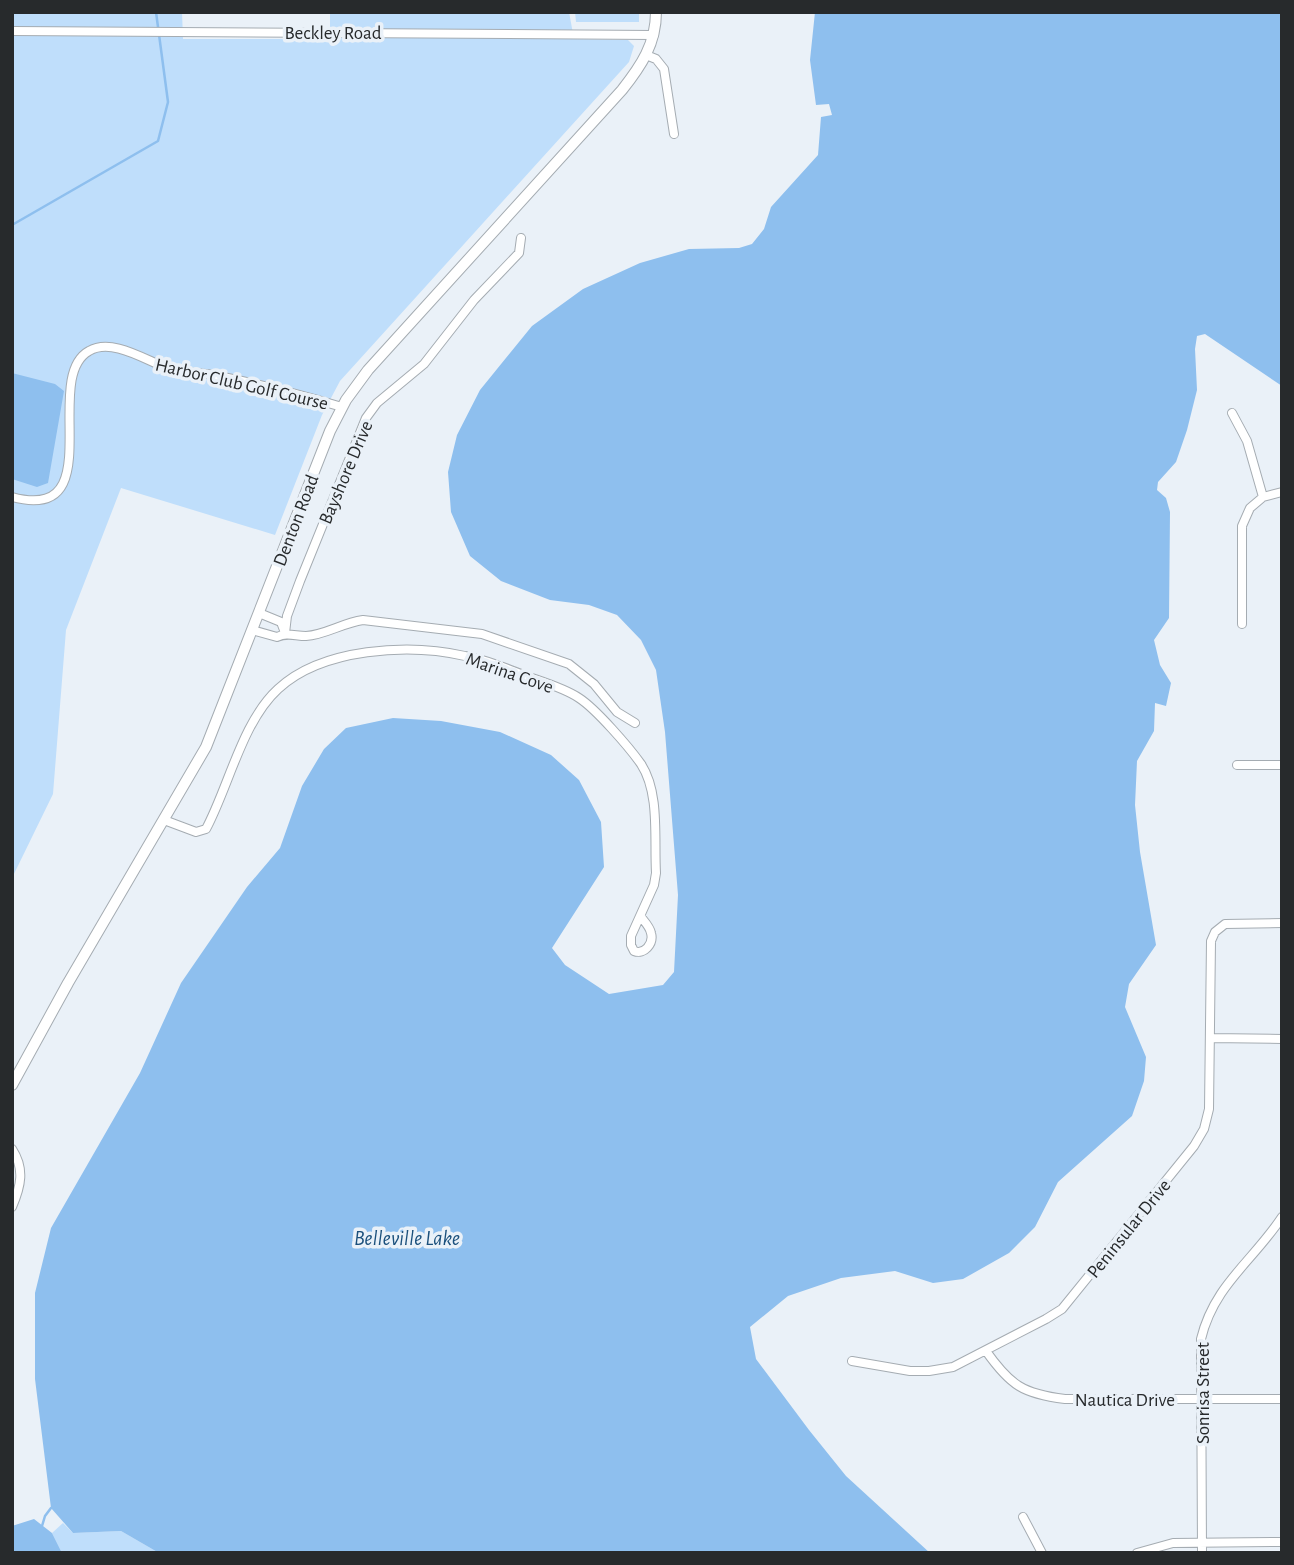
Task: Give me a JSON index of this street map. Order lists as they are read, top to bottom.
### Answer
{
  "streets": {
    "street": [
      "Beckley Road",
      "Harbor Club Golf Course",
      "Bayshore Drive",
      "Denton Road",
      "Marina Cove",
      "Peninsular Drive",
      "Sonrisa Street",
      "Nautica Drive"
    ]
  },
  "crossings": [
    ["Beckley Road", "Denton Road"],
    ["Harbor Club Golf Course", "Denton Road"],
    ["Denton Road", "Marina Cove"],
    ["Peninsular Drive", "Nautica Drive"],
    ["Sonrisa Street", "Nautica Drive"]
  ],
  "water": ["Belleville Lake"]
}
